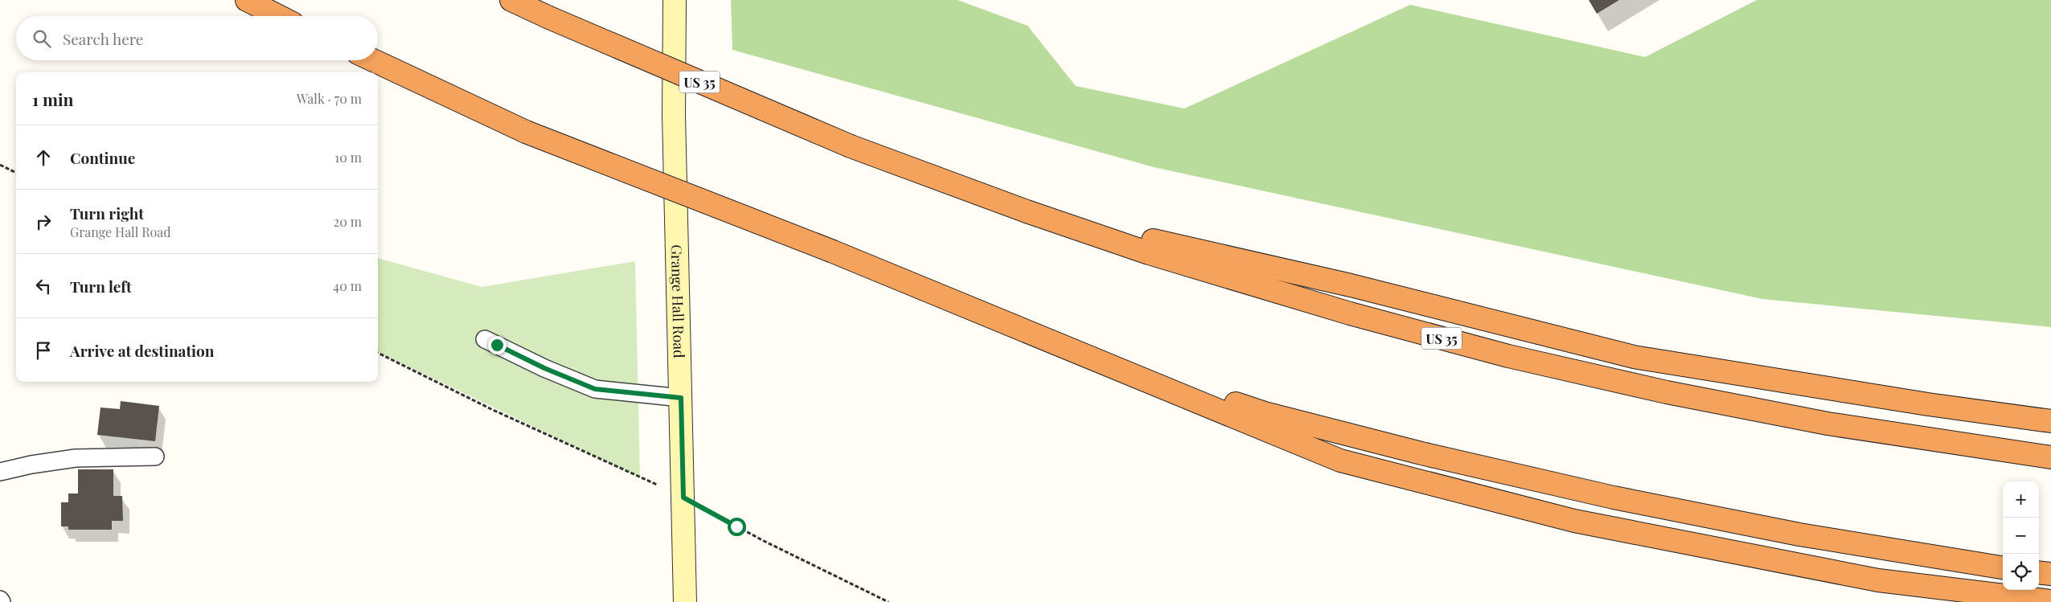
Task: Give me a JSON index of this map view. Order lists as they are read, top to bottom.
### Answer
{
  "streets": {
    "highway": ["US 35"],
    "main road": ["Grange Hall Road"]
  },
  "page": {
    "search": "Search here",
    "heading": ["1 min", "Walk · 70 m"],
    "list": [
      ["Continue", "10 m"],
      ["Turn right", "Grange Hall Road", "20 m"],
      ["Turn left", "40 m"],
      "Arrive at destination"
    ],
    "map_buttons": ["+", "−"]
  }
}
